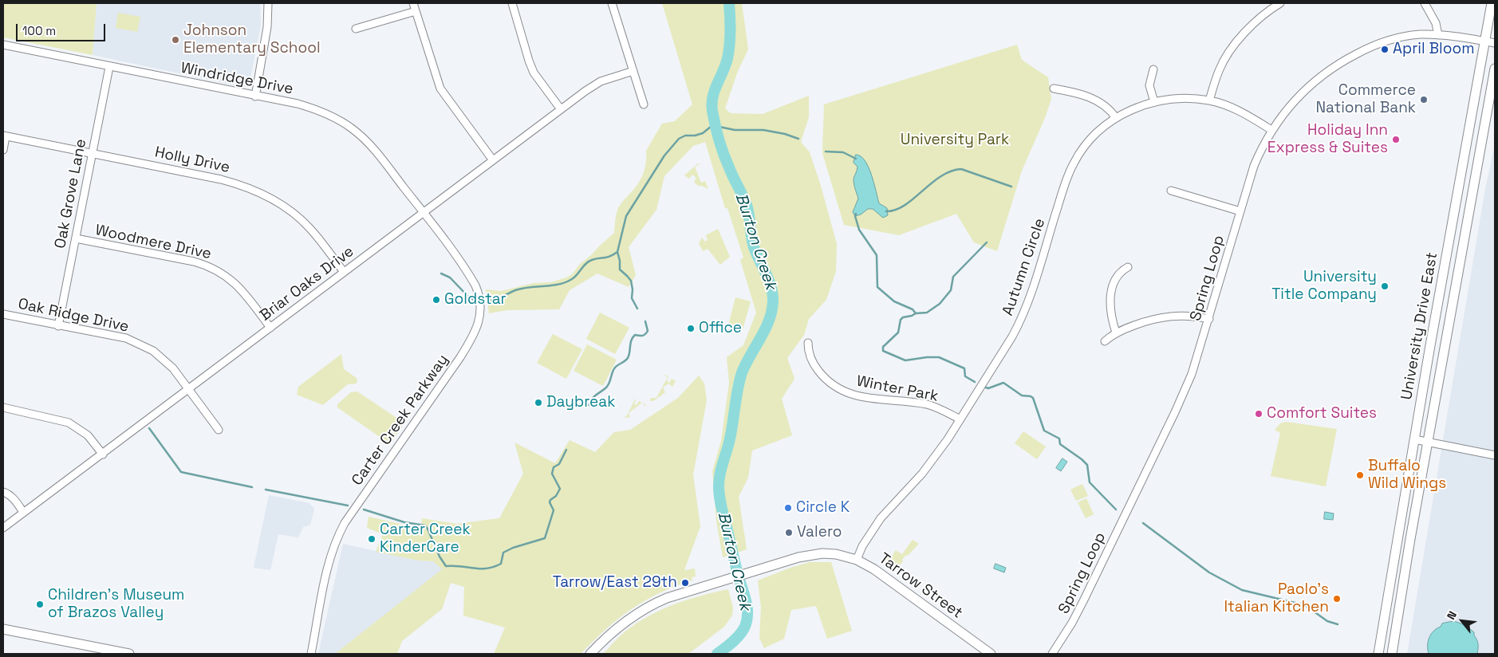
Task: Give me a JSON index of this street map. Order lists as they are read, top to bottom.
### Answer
{
  "streets": {
    "main road": ["University Drive East", "Tarrow Street"],
    "street": [
      "Windridge Drive",
      "Holly Drive",
      "Oak Grove Lane",
      "Woodmere Drive",
      "Autumn Circle",
      "Spring Loop",
      "Briar Oaks Drive",
      "Oak Ridge Drive",
      "Winter Park",
      "Carter Creek Parkway"
    ]
  },
  "crossings": [
    ["Windridge Drive", "Oak Grove Lane"],
    ["Windridge Drive", "Briar Oaks Drive"],
    ["Windridge Drive", "Carter Creek Parkway"],
    ["Holly Drive", "Oak Grove Lane"],
    ["Holly Drive", "Briar Oaks Drive"],
    ["Oak Grove Lane", "Woodmere Drive"],
    ["Oak Grove Lane", "Oak Ridge Drive"],
    ["Woodmere Drive", "Briar Oaks Drive"],
    ["Autumn Circle", "Spring Loop"],
    ["Autumn Circle", "Winter Park"],
    ["Autumn Circle", "Tarrow Street"],
    ["Spring Loop", "University Drive East"],
    ["Briar Oaks Drive", "Oak Ridge Drive"],
    ["Briar Oaks Drive", "Carter Creek Parkway"]
  ],
  "water": ["Burton Creek"],
  "parks": ["University Park"],
  "places": [
    "Johnson Elementary School",
    "April Bloom",
    "Commerce National Bank",
    "Holiday Inn Express & Suites",
    "University Title Company",
    "Goldstar",
    "Office",
    "Daybreak",
    "Comfort Suites",
    "Buffalo Wild Wings",
    "Circle K",
    "Valero",
    "Carter Creek KinderCare",
    "Tarrow/East 29th",
    "Paolo's Italian Kitchen",
    "Children's Museum of Brazos Valley"
  ],
  "scale_bar": "100 m",
  "north": "top left"
}
